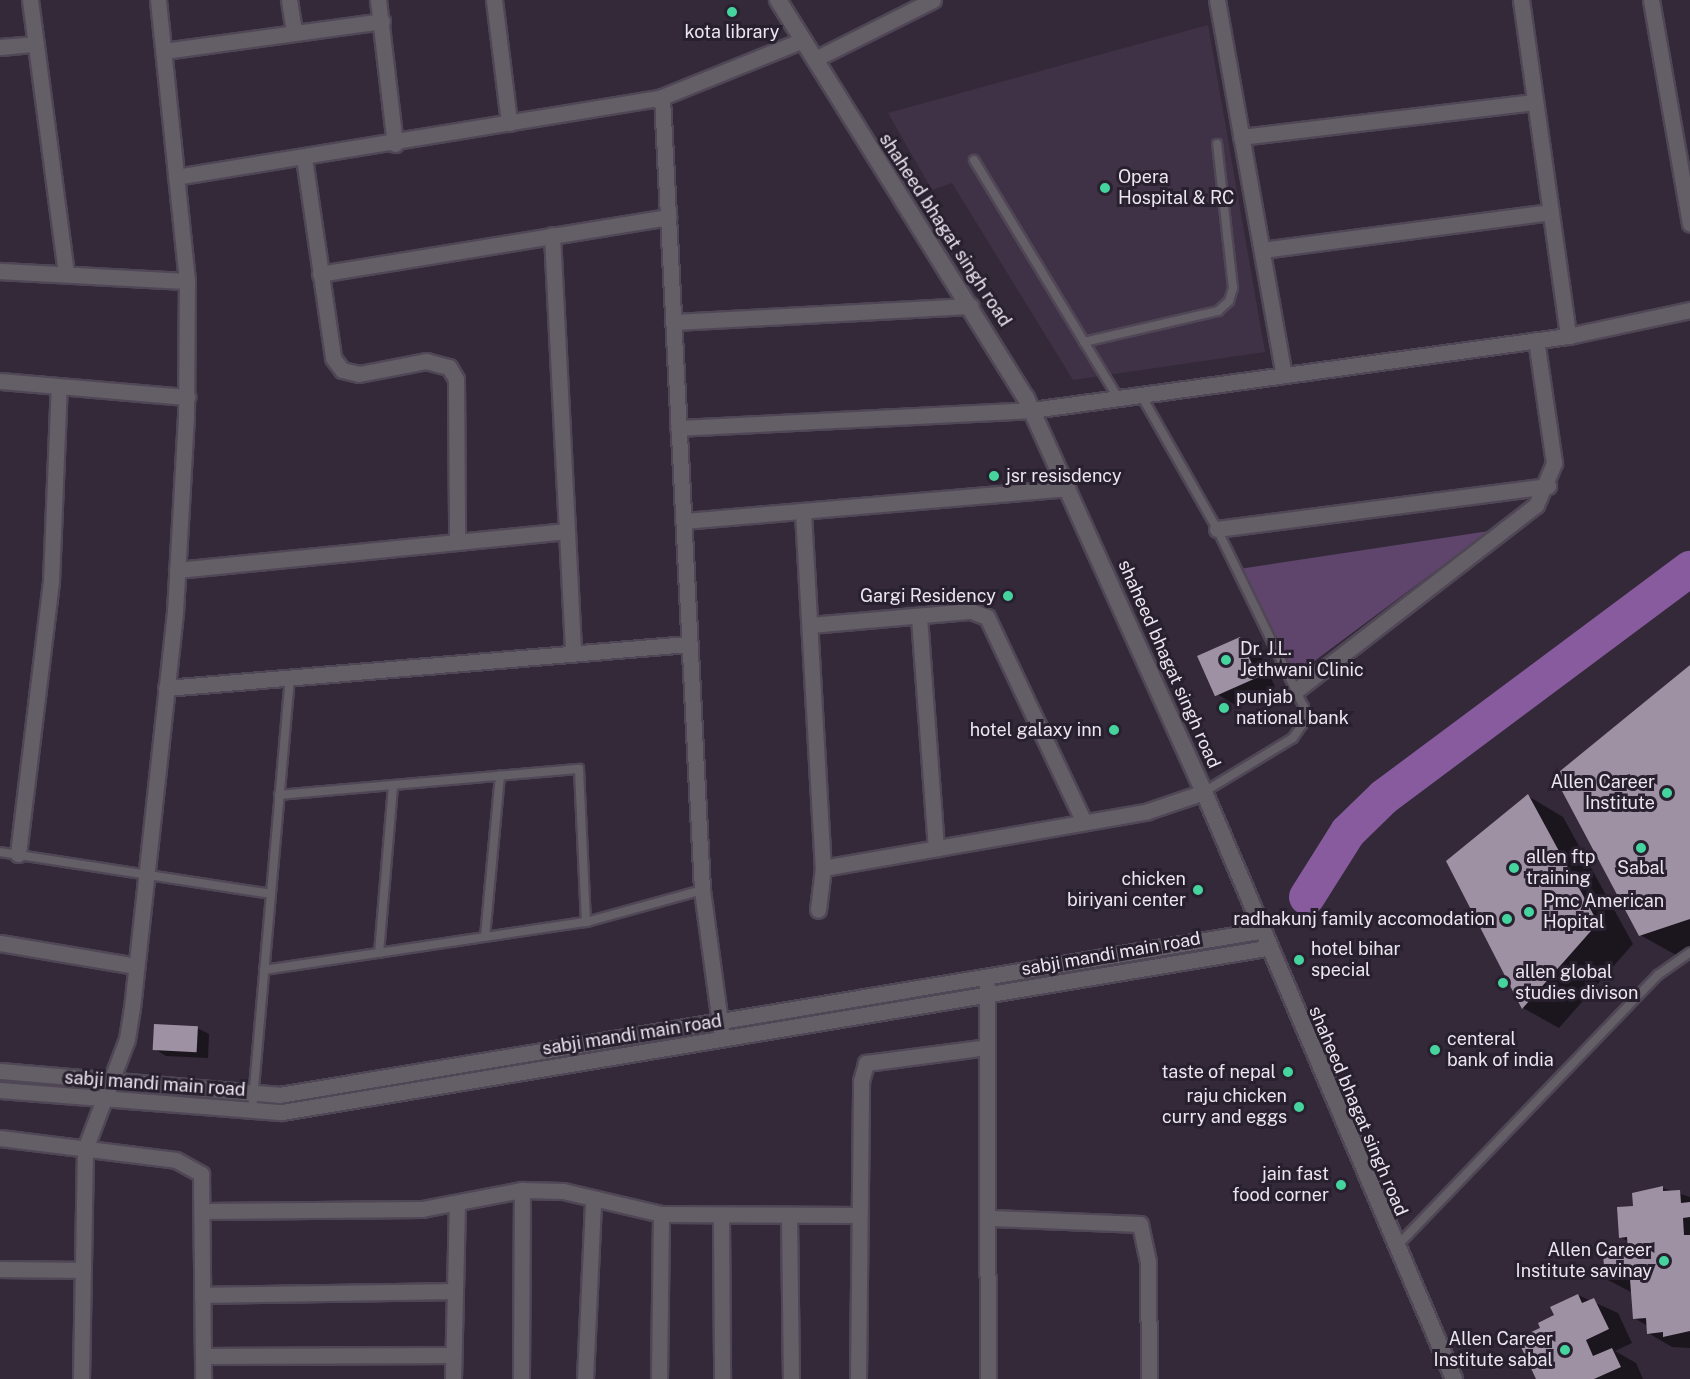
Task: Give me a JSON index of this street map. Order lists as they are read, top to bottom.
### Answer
{
  "streets": {
    "street": ["shaheed bhagat singh road", "sabji mandi main road"]
  },
  "crossings": [
    ["shaheed bhagat singh road", "sabji mandi main road"]
  ],
  "places": [
    "kota library",
    "Opera Hospital & RC",
    "jsr resisdency",
    "Gargi Residency",
    "Dr. J.L. Jethwani Clinic",
    "punjab national bank",
    "hotel galaxy inn",
    "Allen Career Institute",
    "Sabal",
    "allen ftp training",
    "chicken biriyani center",
    "Pmc American Hopital",
    "radhakunj family accomodation",
    "hotel bihar special",
    "allen global studies divison",
    "centeral bank of india",
    "taste of nepal",
    "raju chicken curry and eggs",
    "jain fast food corner",
    "Allen Career Institute savinay",
    "Allen Career Institute sabal"
  ]
}
